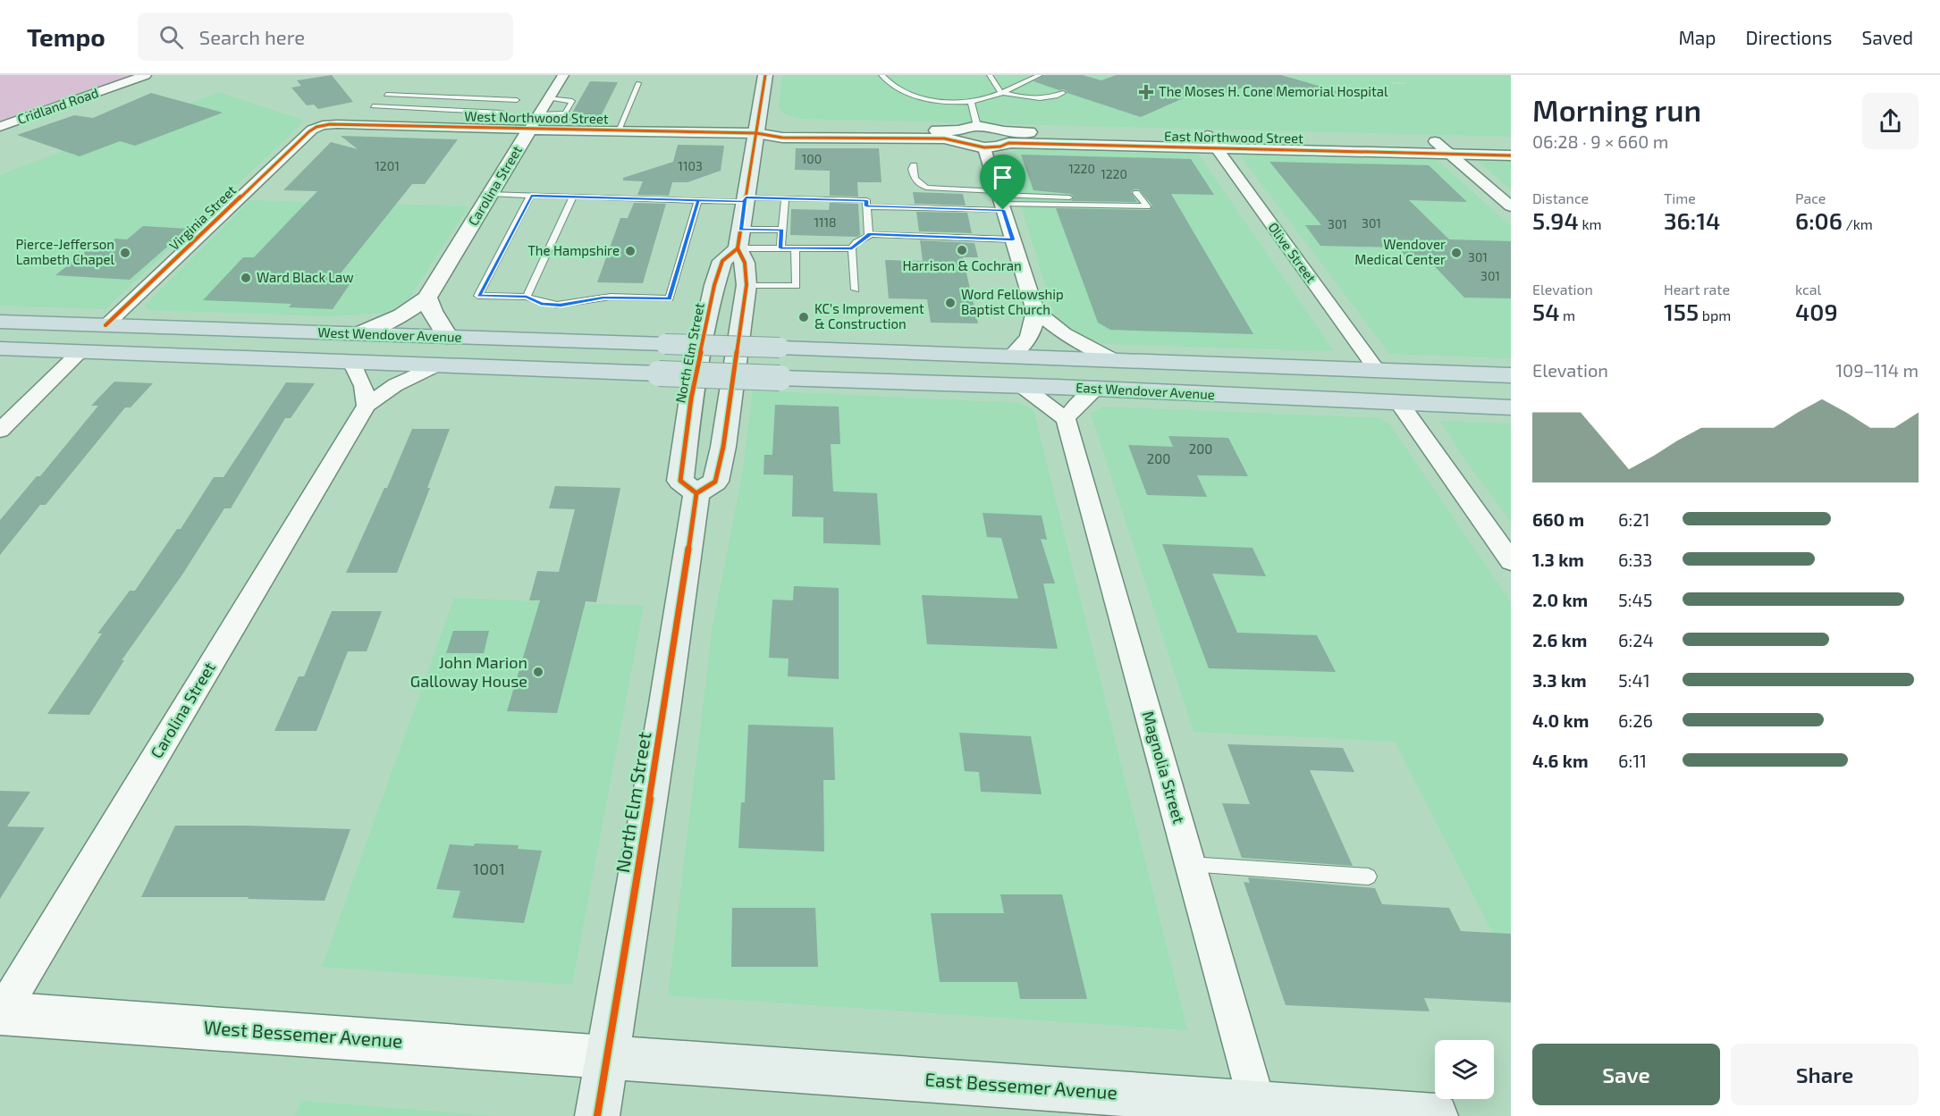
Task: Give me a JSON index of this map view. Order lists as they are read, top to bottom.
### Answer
{
  "streets": {
    "highway": ["West Wendover Avenue", "East Wendover Avenue"],
    "main road": ["North Elm Street", "East Bessemer Avenue"],
    "street": [
      "Cridland Road",
      "West Northwood Street",
      "East Northwood Street",
      "Carolina Street",
      "Virginia Street",
      "Olive Street",
      "Magnolia Street",
      "West Bessemer Avenue"
    ]
  },
  "crossings": [
    ["West Northwood Street", "East Northwood Street"],
    ["West Northwood Street", "Carolina Street"],
    ["West Northwood Street", "Virginia Street"],
    ["East Northwood Street", "Olive Street"],
    ["Carolina Street", "West Wendover Avenue"],
    ["Carolina Street", "West Bessemer Avenue"],
    ["Virginia Street", "West Wendover Avenue"],
    ["Olive Street", "East Wendover Avenue"],
    ["West Wendover Avenue", "East Wendover Avenue"],
    ["North Elm Street", "West Bessemer Avenue"],
    ["North Elm Street", "East Bessemer Avenue"],
    ["Magnolia Street", "East Bessemer Avenue"],
    ["West Bessemer Avenue", "East Bessemer Avenue"]
  ],
  "places": {
    "health": ["The Moses H. Cone Memorial Hospital"],
    "other": [
      "Harrison & Cochran",
      "The Hampshire",
      "Pierce-Jefferson Lambeth Chapel",
      "Wendover Medical Center",
      "Ward Black Law",
      "Word Fellowship Baptist Church",
      "KC's Improvement & Construction",
      "John Marion Galloway House"
    ]
  },
  "house_numbers": [
    "100",
    "1201",
    "1103",
    "1220",
    "1220",
    "1118",
    "301",
    "301",
    "301",
    "301",
    "200",
    "200",
    "1001"
  ],
  "page": {
    "header": "Tempo",
    "search": "Search here",
    "nav": ["Map", "Directions", "Saved"],
    "heading": ["Morning run", "06:28 · 9 × 660 m"],
    "stats": [
      ["Distance", "5.94 km"],
      ["Time", "36:14"],
      ["Pace", "6:06 /km"],
      ["Elevation", "54 m"],
      ["Heart rate", "155 bpm"],
      ["kcal", "409"]
    ],
    "chart": ["Elevation", "109–114 m"],
    "list": [
      {
        "name": "660 m",
        "note": "6:21"
      },
      {
        "name": "1.3 km",
        "note": "6:33"
      },
      {
        "name": "2.0 km",
        "note": "5:45"
      },
      {
        "name": "2.6 km",
        "note": "6:24"
      },
      {
        "name": "3.3 km",
        "note": "5:41"
      },
      {
        "name": "4.0 km",
        "note": "6:26"
      },
      {
        "name": "4.6 km",
        "note": "6:11"
      }
    ],
    "buttons": ["Save", "Share"]
  }
}
